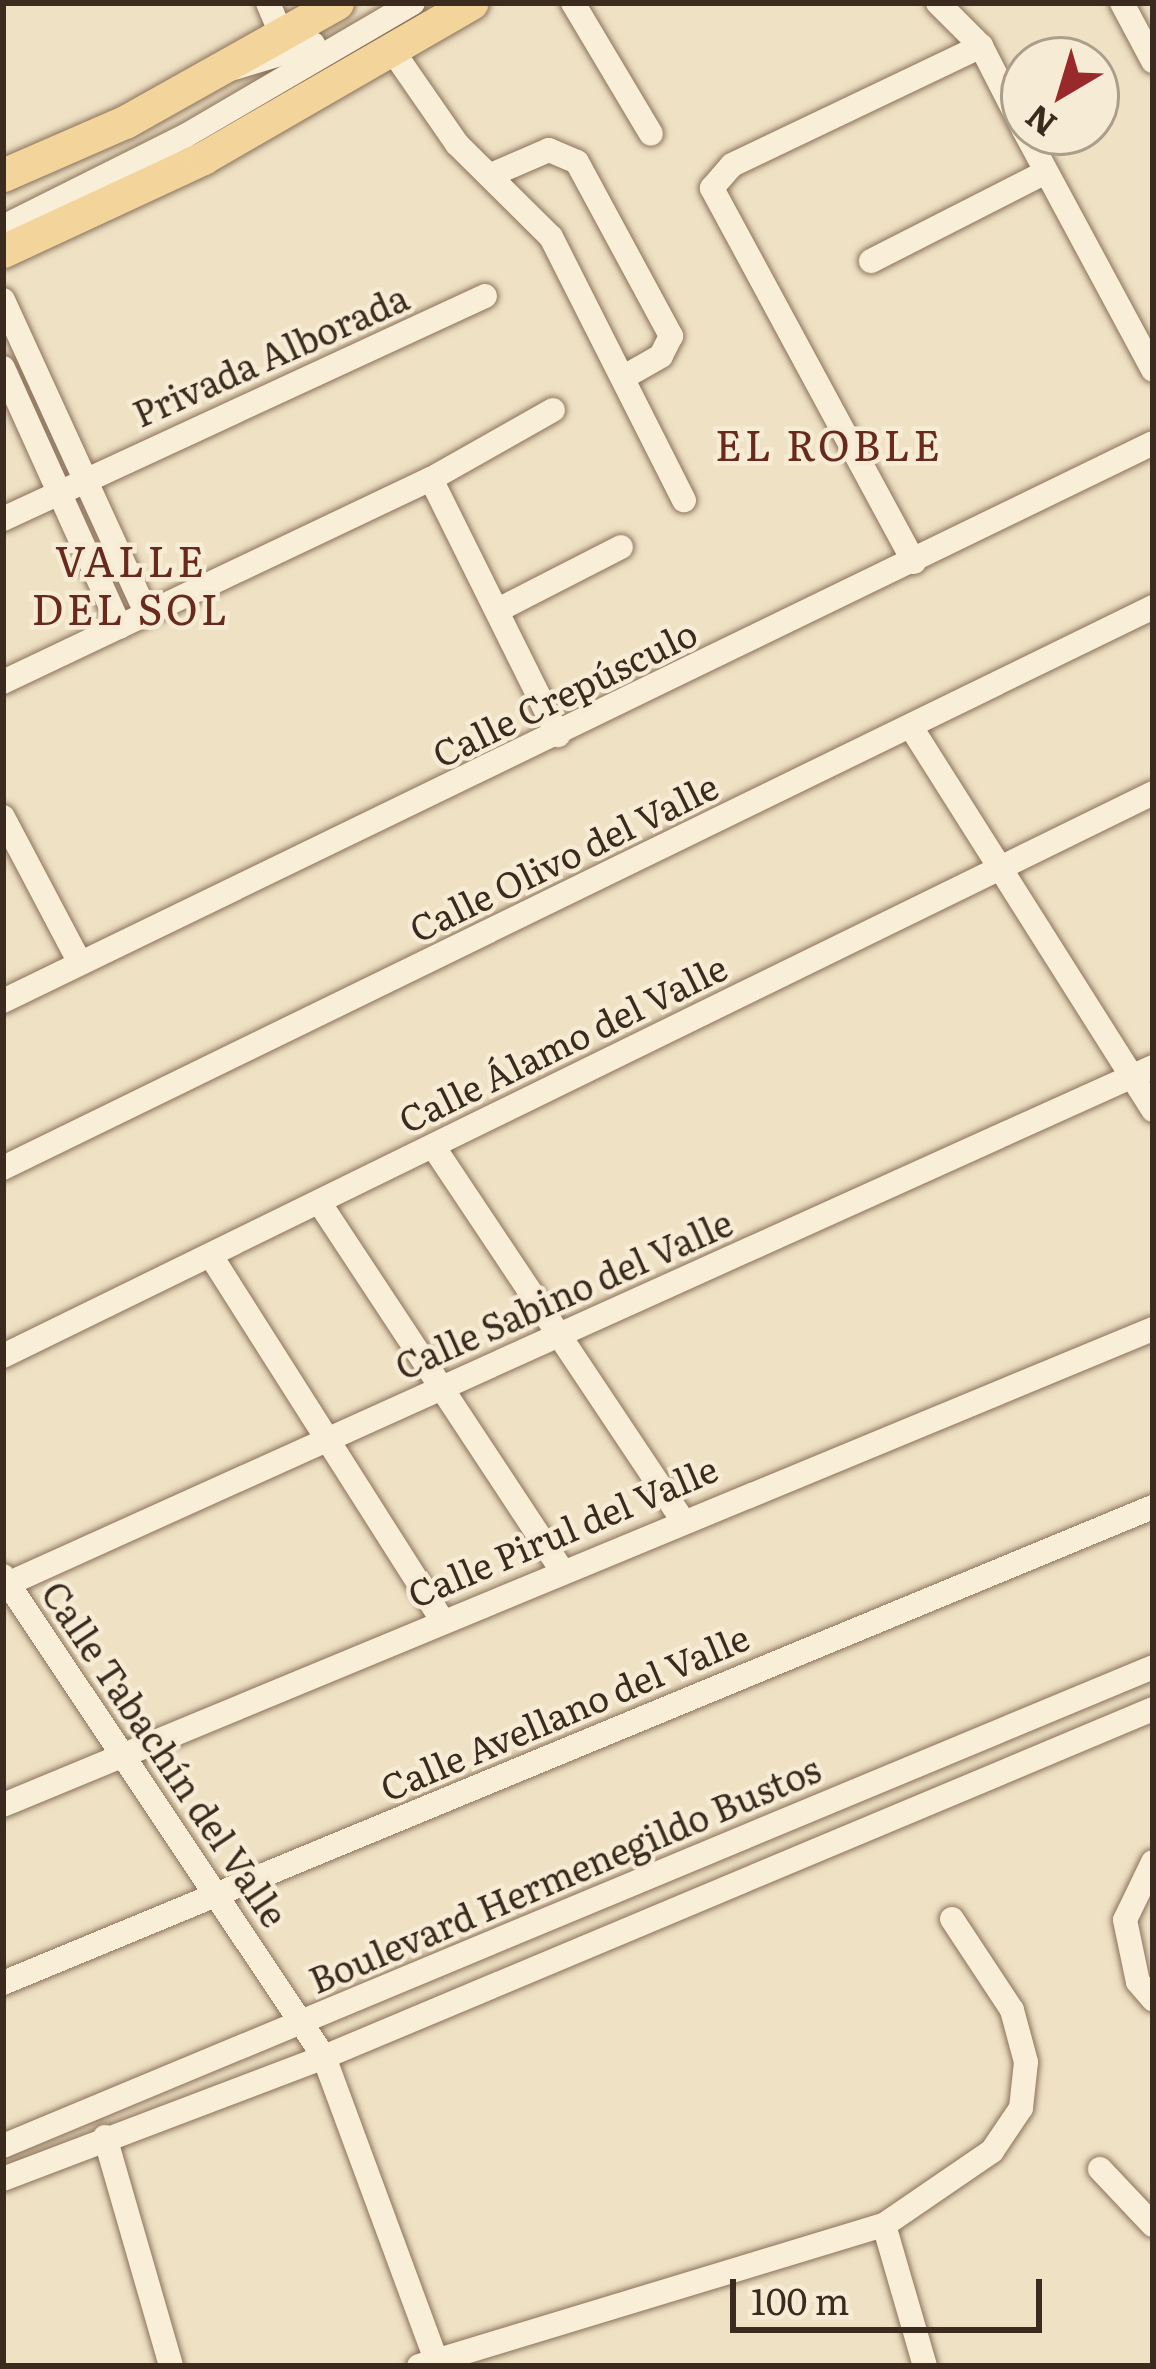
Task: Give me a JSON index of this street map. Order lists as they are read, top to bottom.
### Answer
{
  "streets": {
    "street": [
      "Privada Alborada",
      "Calle Crepúsculo",
      "Calle Olivo del Valle",
      "Calle Álamo del Valle",
      "Calle Sabino del Valle",
      "Calle Pirul del Valle",
      "Calle Avellano del Valle",
      "Calle Tabachín del Valle",
      "Boulevard Hermenegildo Bustos"
    ]
  },
  "crossings": [
    ["Calle Sabino del Valle", "Calle Tabachín del Valle"],
    ["Calle Pirul del Valle", "Calle Tabachín del Valle"],
    ["Calle Avellano del Valle", "Calle Tabachín del Valle"],
    ["Calle Tabachín del Valle", "Boulevard Hermenegildo Bustos"]
  ],
  "districts": ["EL ROBLE", "VALLE DEL SOL"],
  "scale_bar": "100 m",
  "north": "bottom left"
}
